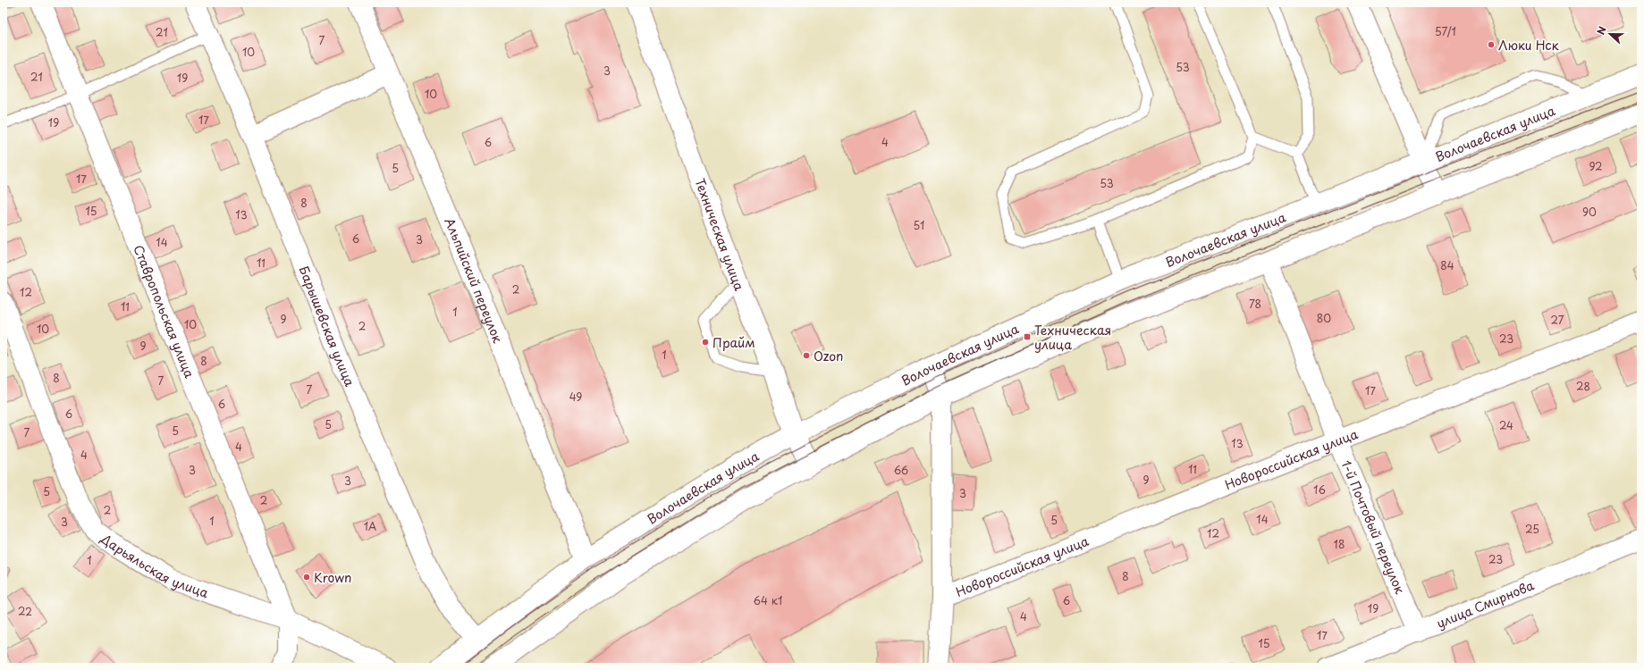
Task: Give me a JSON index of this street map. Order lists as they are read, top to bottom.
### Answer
{
  "streets": {
    "street": [
      "Волочаевская улица",
      "Техническая улица",
      "Альпийский переулок",
      "Ставропольская улица",
      "Барышевская улица",
      "Новороссийская улица",
      "1-й Почтовый переулок",
      "Дарьяльская улица",
      "улица Смирнова"
    ]
  },
  "crossings": [
    ["Волочаевская улица", "Техническая улица"],
    ["Волочаевская улица", "Альпийский переулок"],
    ["Волочаевская улица", "Барышевская улица"],
    ["Ставропольская улица", "Дарьяльская улица"],
    ["Новороссийская улица", "1-й Почтовый переулок"],
    ["1-й Почтовый переулок", "улица Смирнова"]
  ],
  "places": {
    "other": [
      "Люки Нск",
      "Прайм",
      "Ozon",
      "Krown"
    ],
    "transit": ["Техническая улица"]
  },
  "house_numbers": [
    "57/1",
    "21",
    "7",
    "10",
    "53",
    "3",
    "21",
    "19",
    "10",
    "17",
    "19",
    "6",
    "4",
    "92",
    "5",
    "17",
    "53",
    "8",
    "15",
    "90",
    "13",
    "51",
    "6",
    "3",
    "14",
    "11",
    "84",
    "2",
    "12",
    "78",
    "11",
    "1",
    "80",
    "9",
    "27",
    "10",
    "2",
    "10",
    "23",
    "9",
    "1",
    "8",
    "8",
    "7",
    "28",
    "7",
    "17",
    "49",
    "6",
    "6",
    "5",
    "24",
    "5",
    "7",
    "13",
    "4",
    "4",
    "11",
    "3",
    "66",
    "9",
    "3",
    "16",
    "5",
    "3",
    "2",
    "2",
    "14",
    "5",
    "1",
    "3",
    "1А",
    "25",
    "12",
    "18",
    "23",
    "1",
    "8",
    "64 к1",
    "6",
    "19",
    "22",
    "4",
    "17",
    "15"
  ],
  "north": "left"
}
